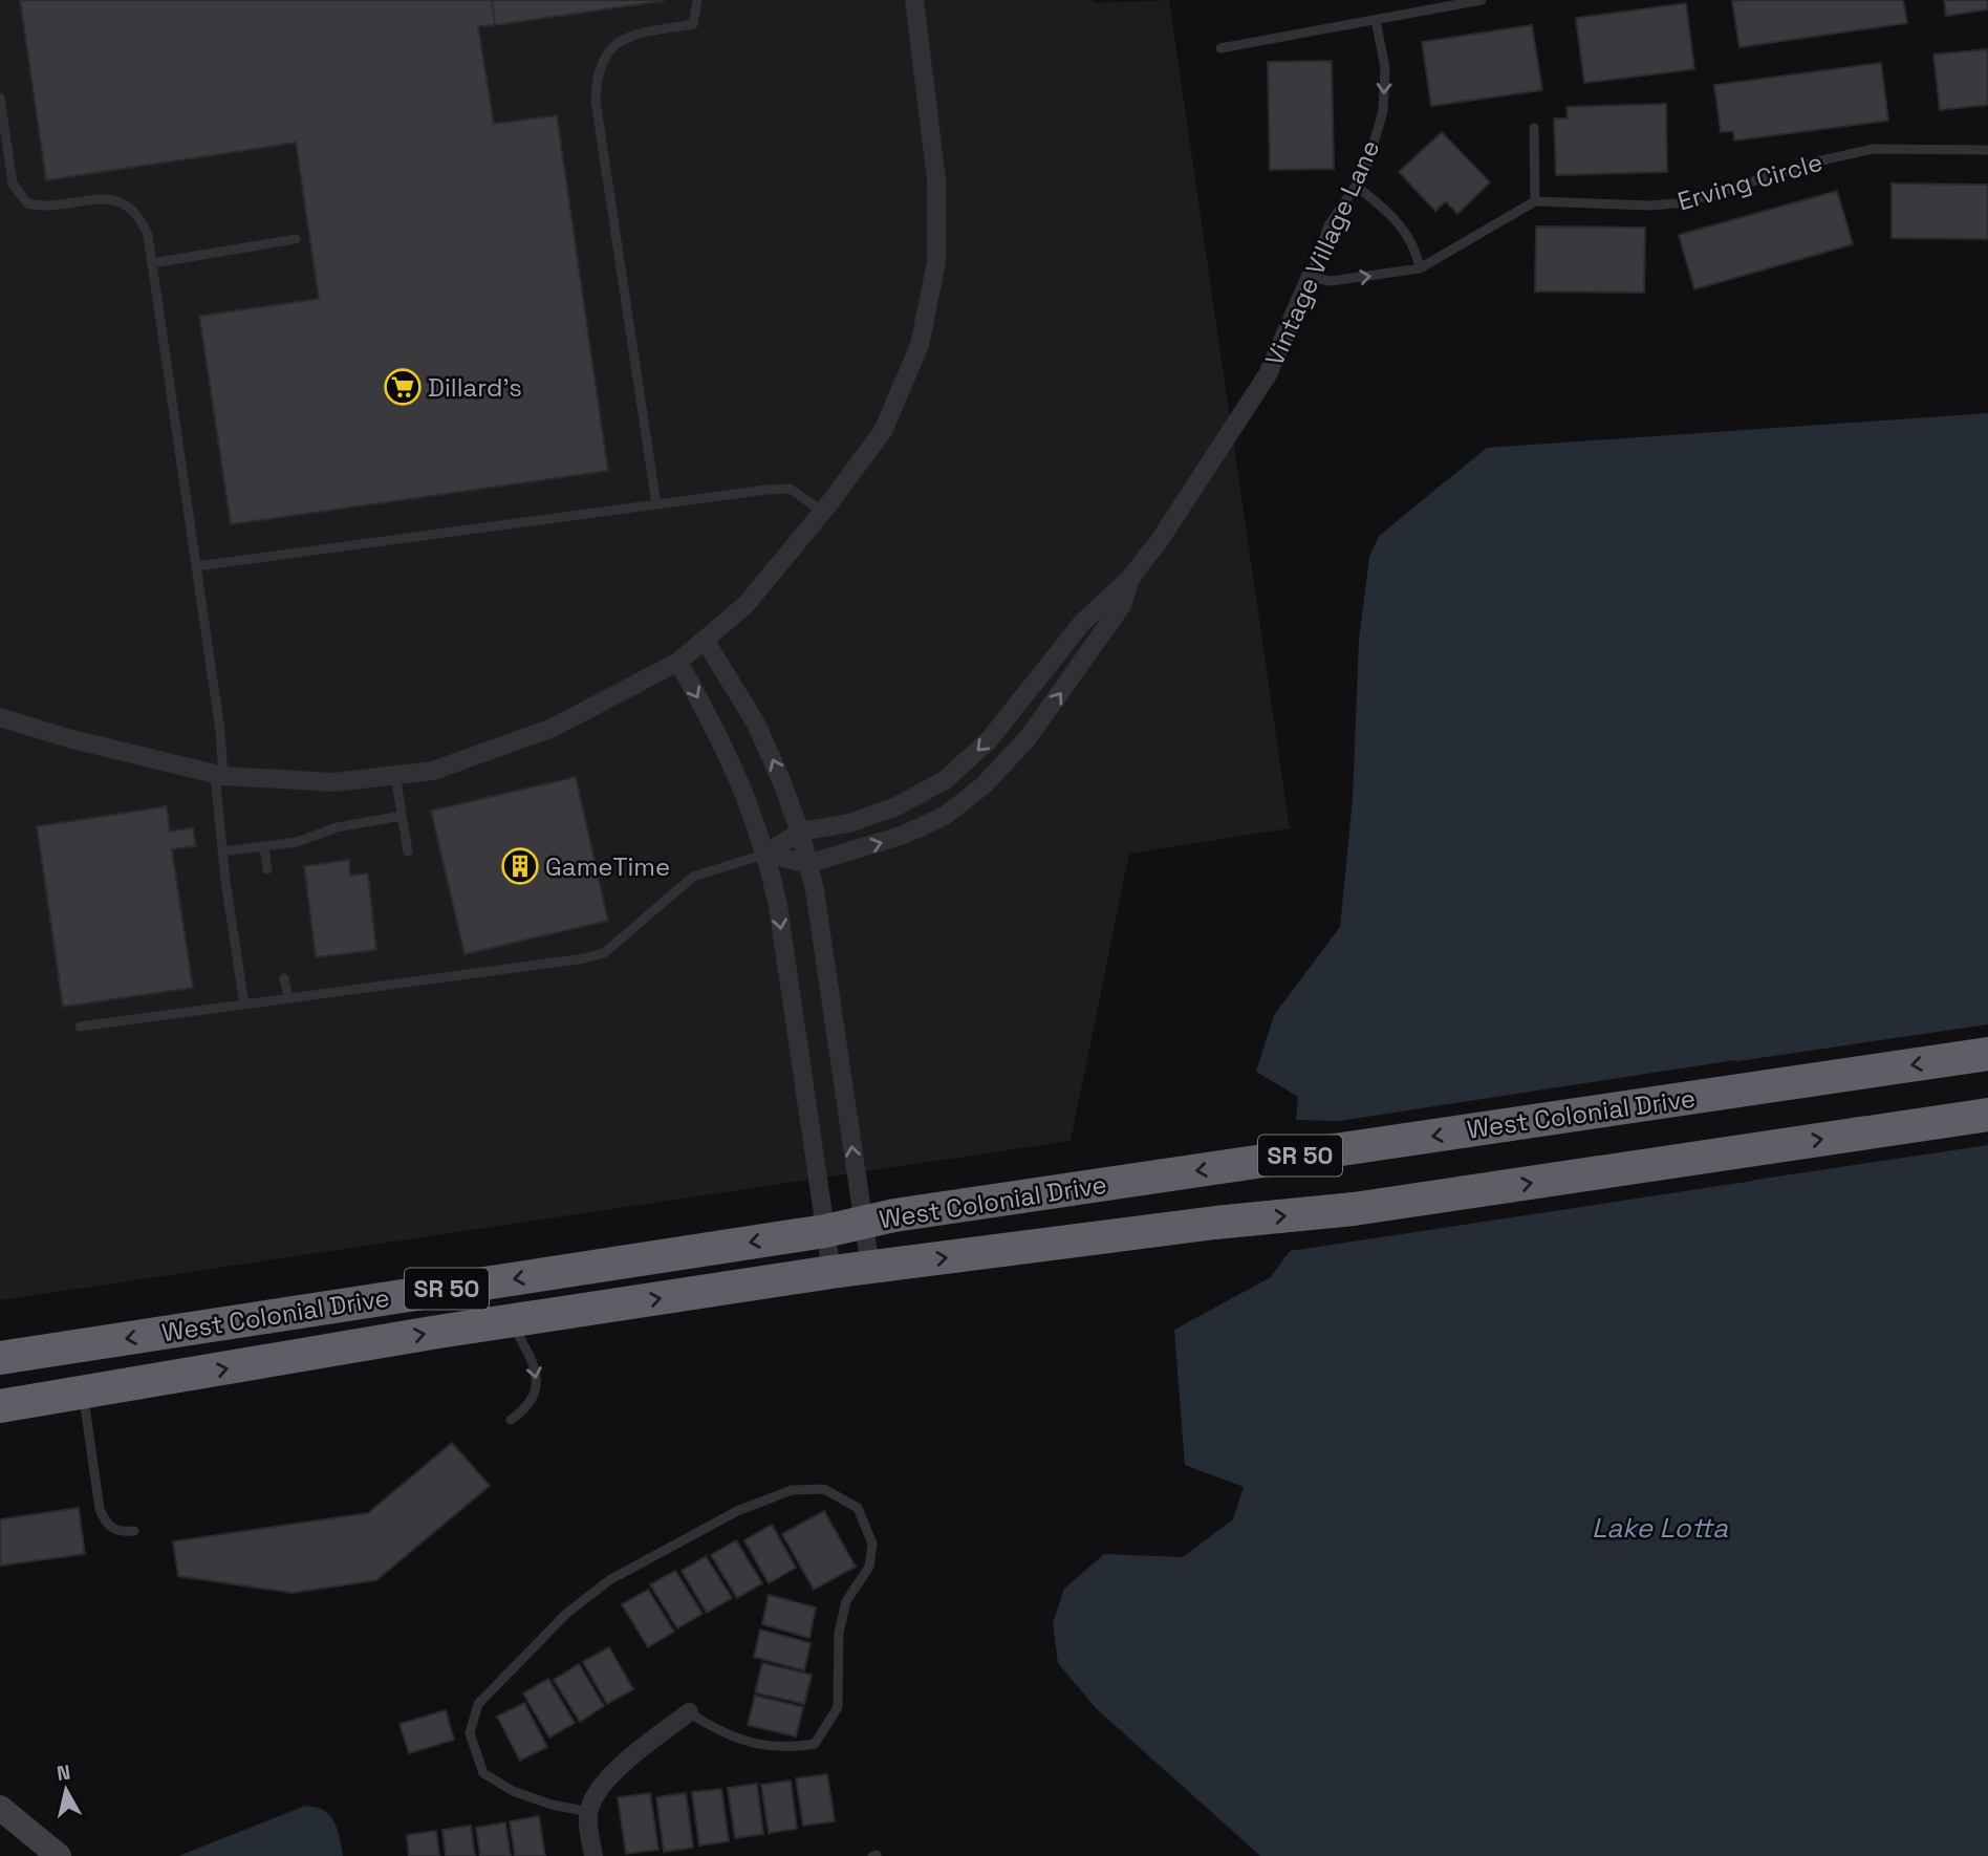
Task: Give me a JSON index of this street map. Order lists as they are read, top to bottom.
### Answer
{
  "streets": {
    "highway": ["West Colonial Drive", "SR 50"],
    "street": ["Vintage Village Lane"],
    "lane": ["Erving Circle"]
  },
  "water": ["Lake Lotta"],
  "places": {
    "supermarket": ["Dillard's"],
    "building": ["GameTime"]
  },
  "north": "top"
}
